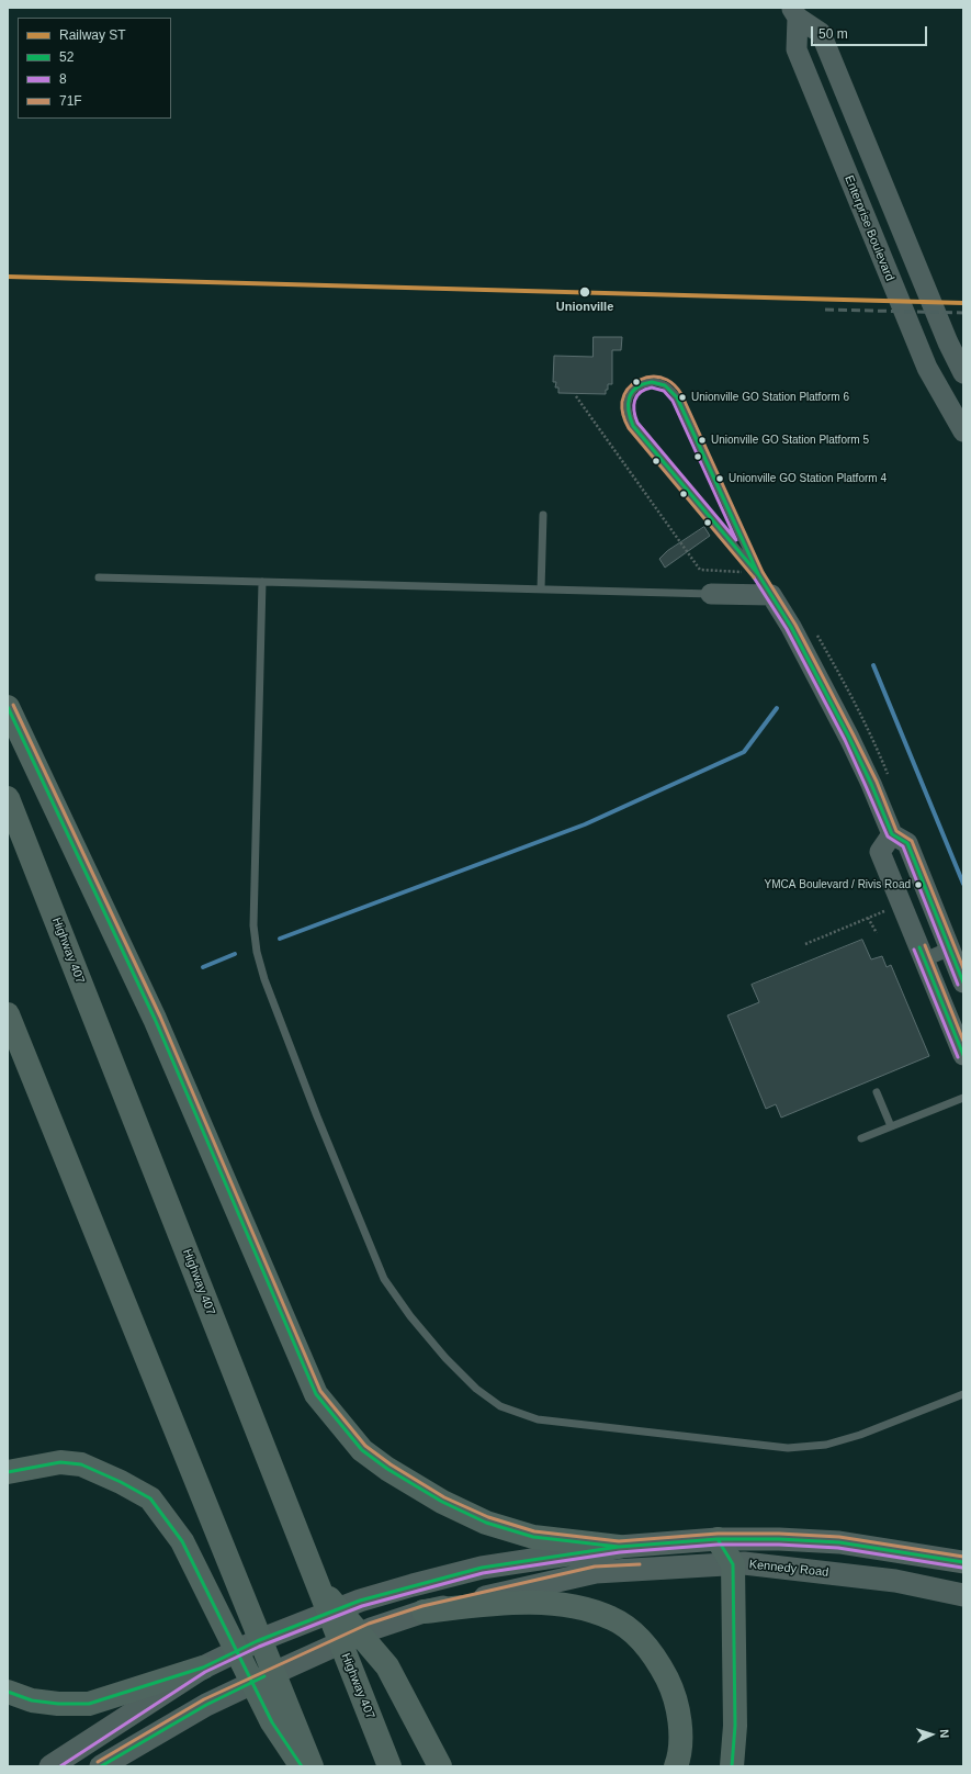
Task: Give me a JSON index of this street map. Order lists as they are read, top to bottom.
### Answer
{
  "streets": {
    "highway": ["Highway 407"],
    "main road": ["Enterprise Boulevard", "Kennedy Road"]
  },
  "places": [
    "Unionville",
    "Unionville GO Station Platform 6",
    "Unionville GO Station Platform 5",
    "Unionville GO Station Platform 4",
    "YMCA Boulevard / Rivis Road"
  ],
  "lines": [
    "rail line ST",
    "transit line 71F",
    "transit line 52",
    "transit line 8"
  ],
  "legend": [
    "Railway ST",
    "52",
    "8",
    "71F"
  ],
  "scale_bar": "50 m",
  "north": "right"
}
